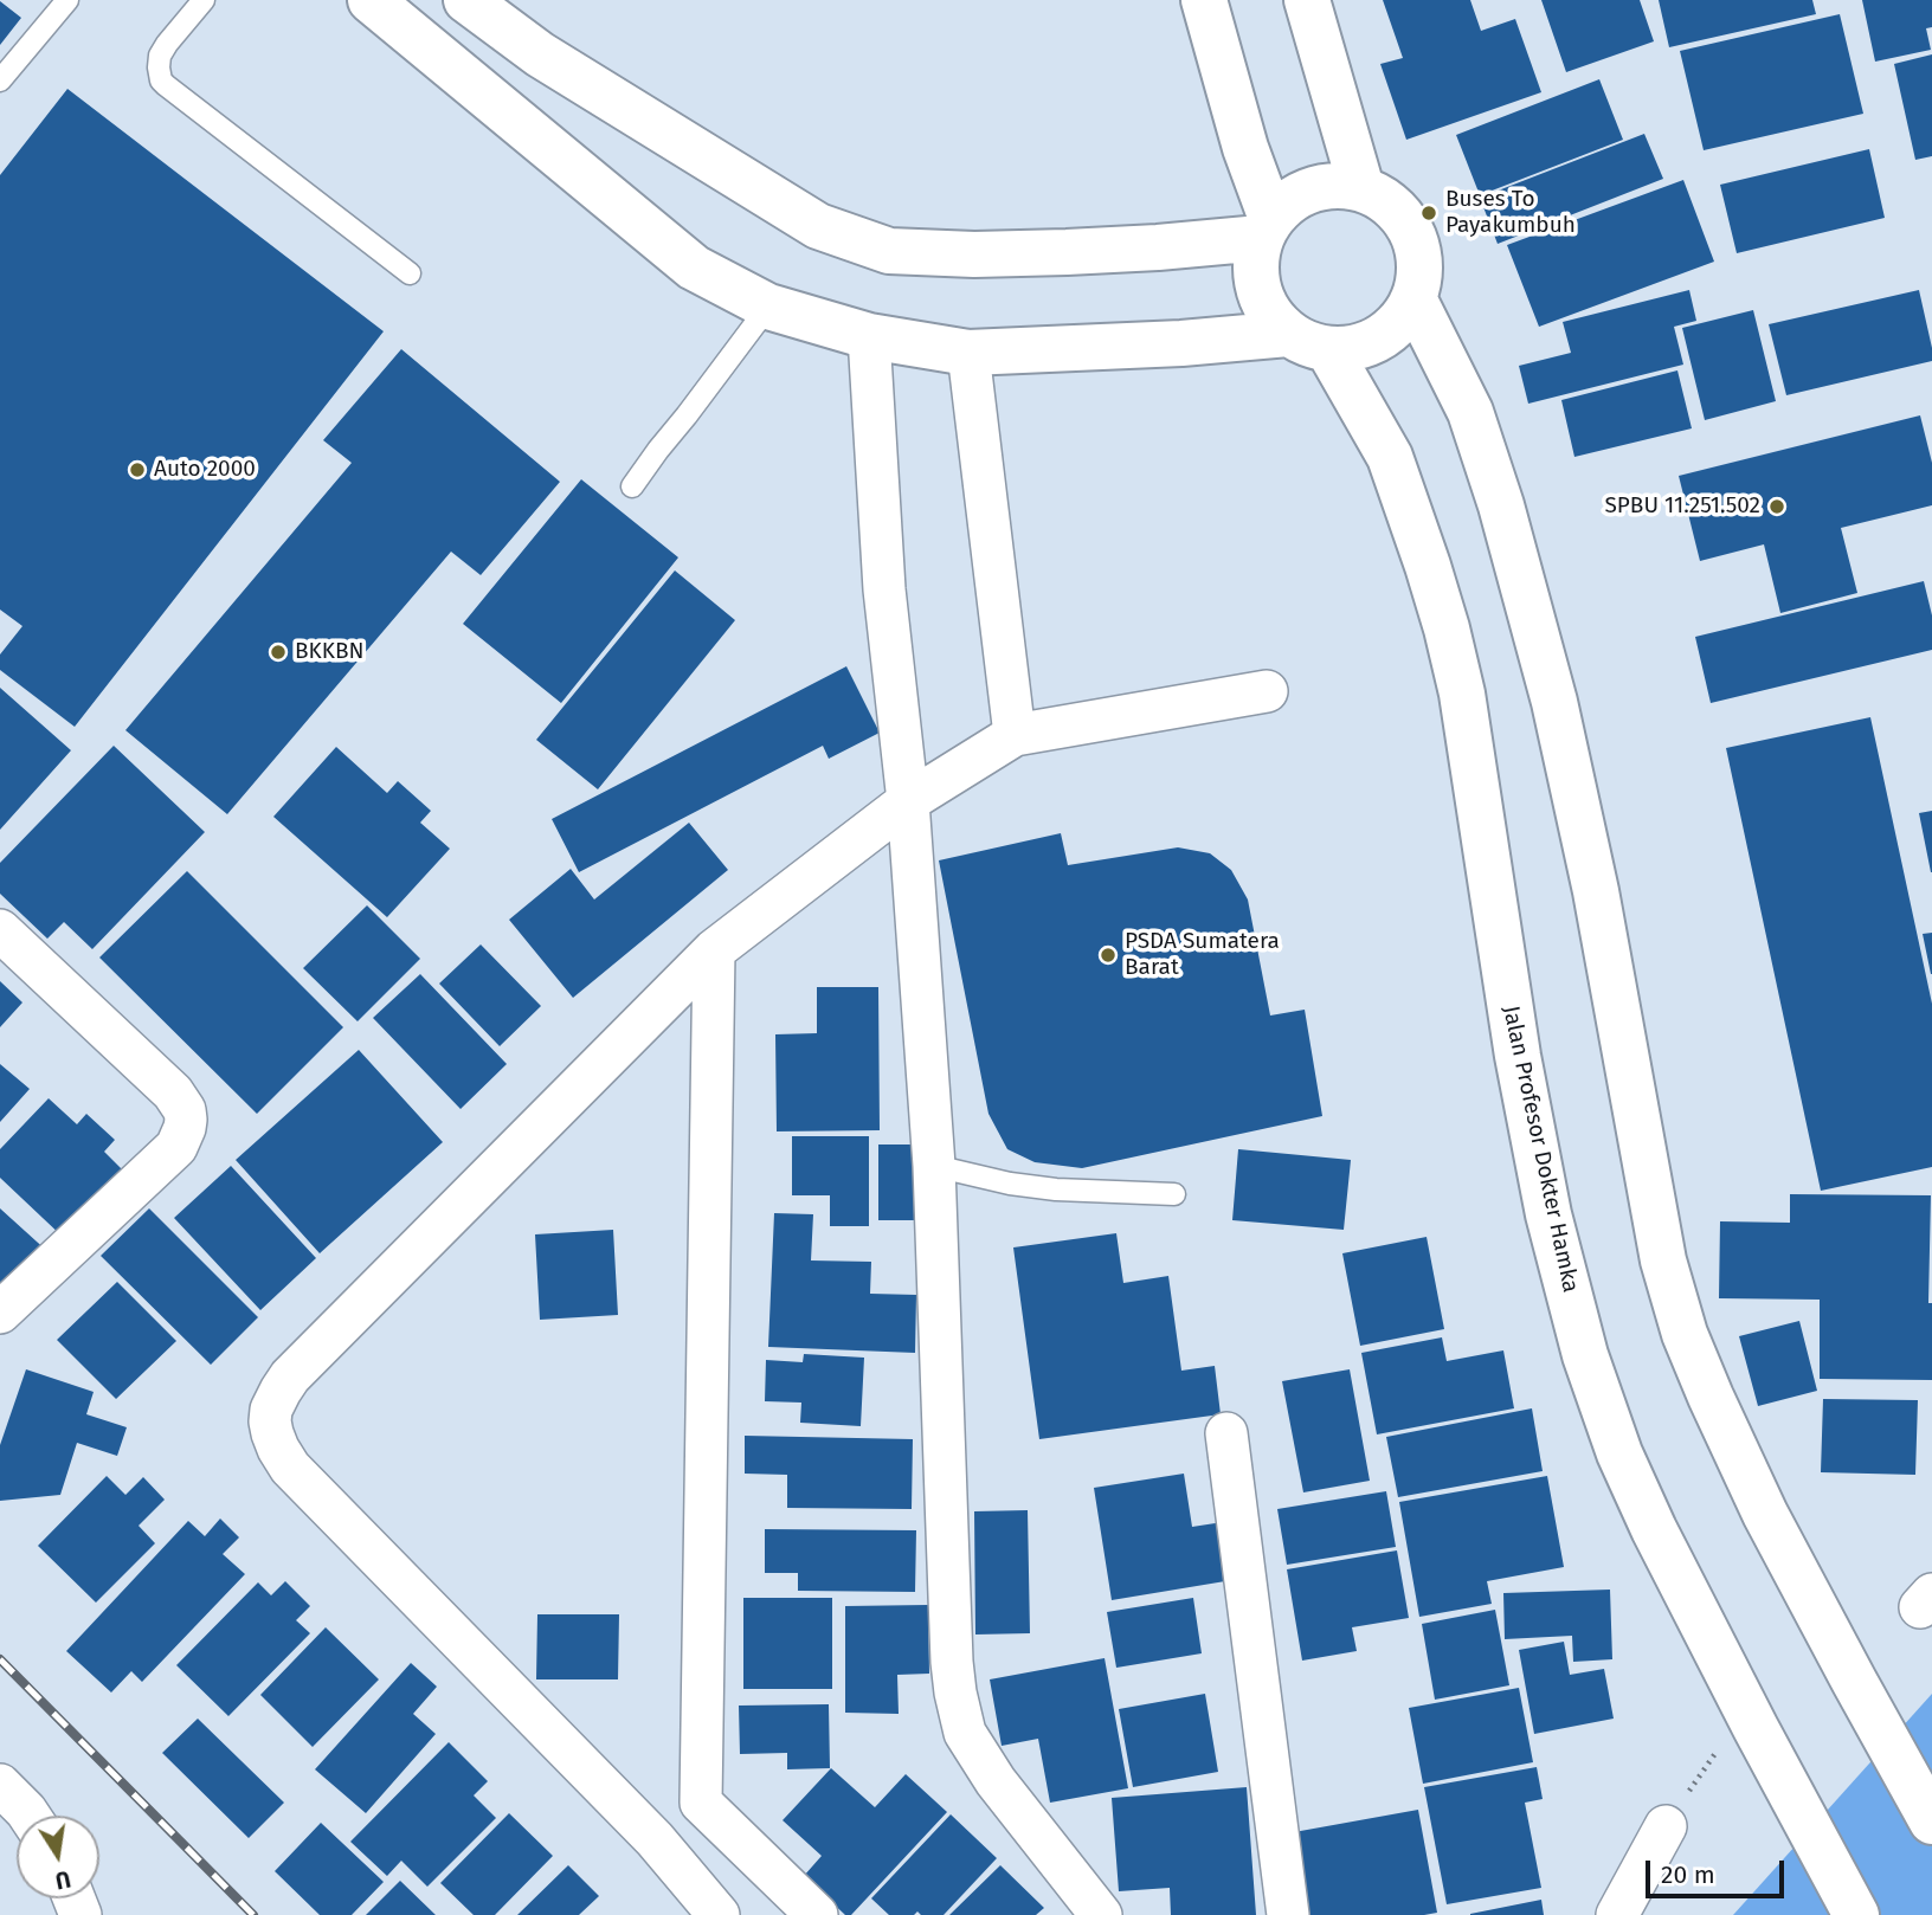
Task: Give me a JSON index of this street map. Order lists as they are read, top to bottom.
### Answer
{
  "streets": {
    "main road": ["Jalan Profesor Dokter Hamka"]
  },
  "places": [
    "Buses To Payakumbuh",
    "Auto 2000",
    "SPBU 11.251.502",
    "BKKBN",
    "PSDA Sumatera Barat"
  ],
  "scale_bar": "20 m",
  "north": "bottom"
}
